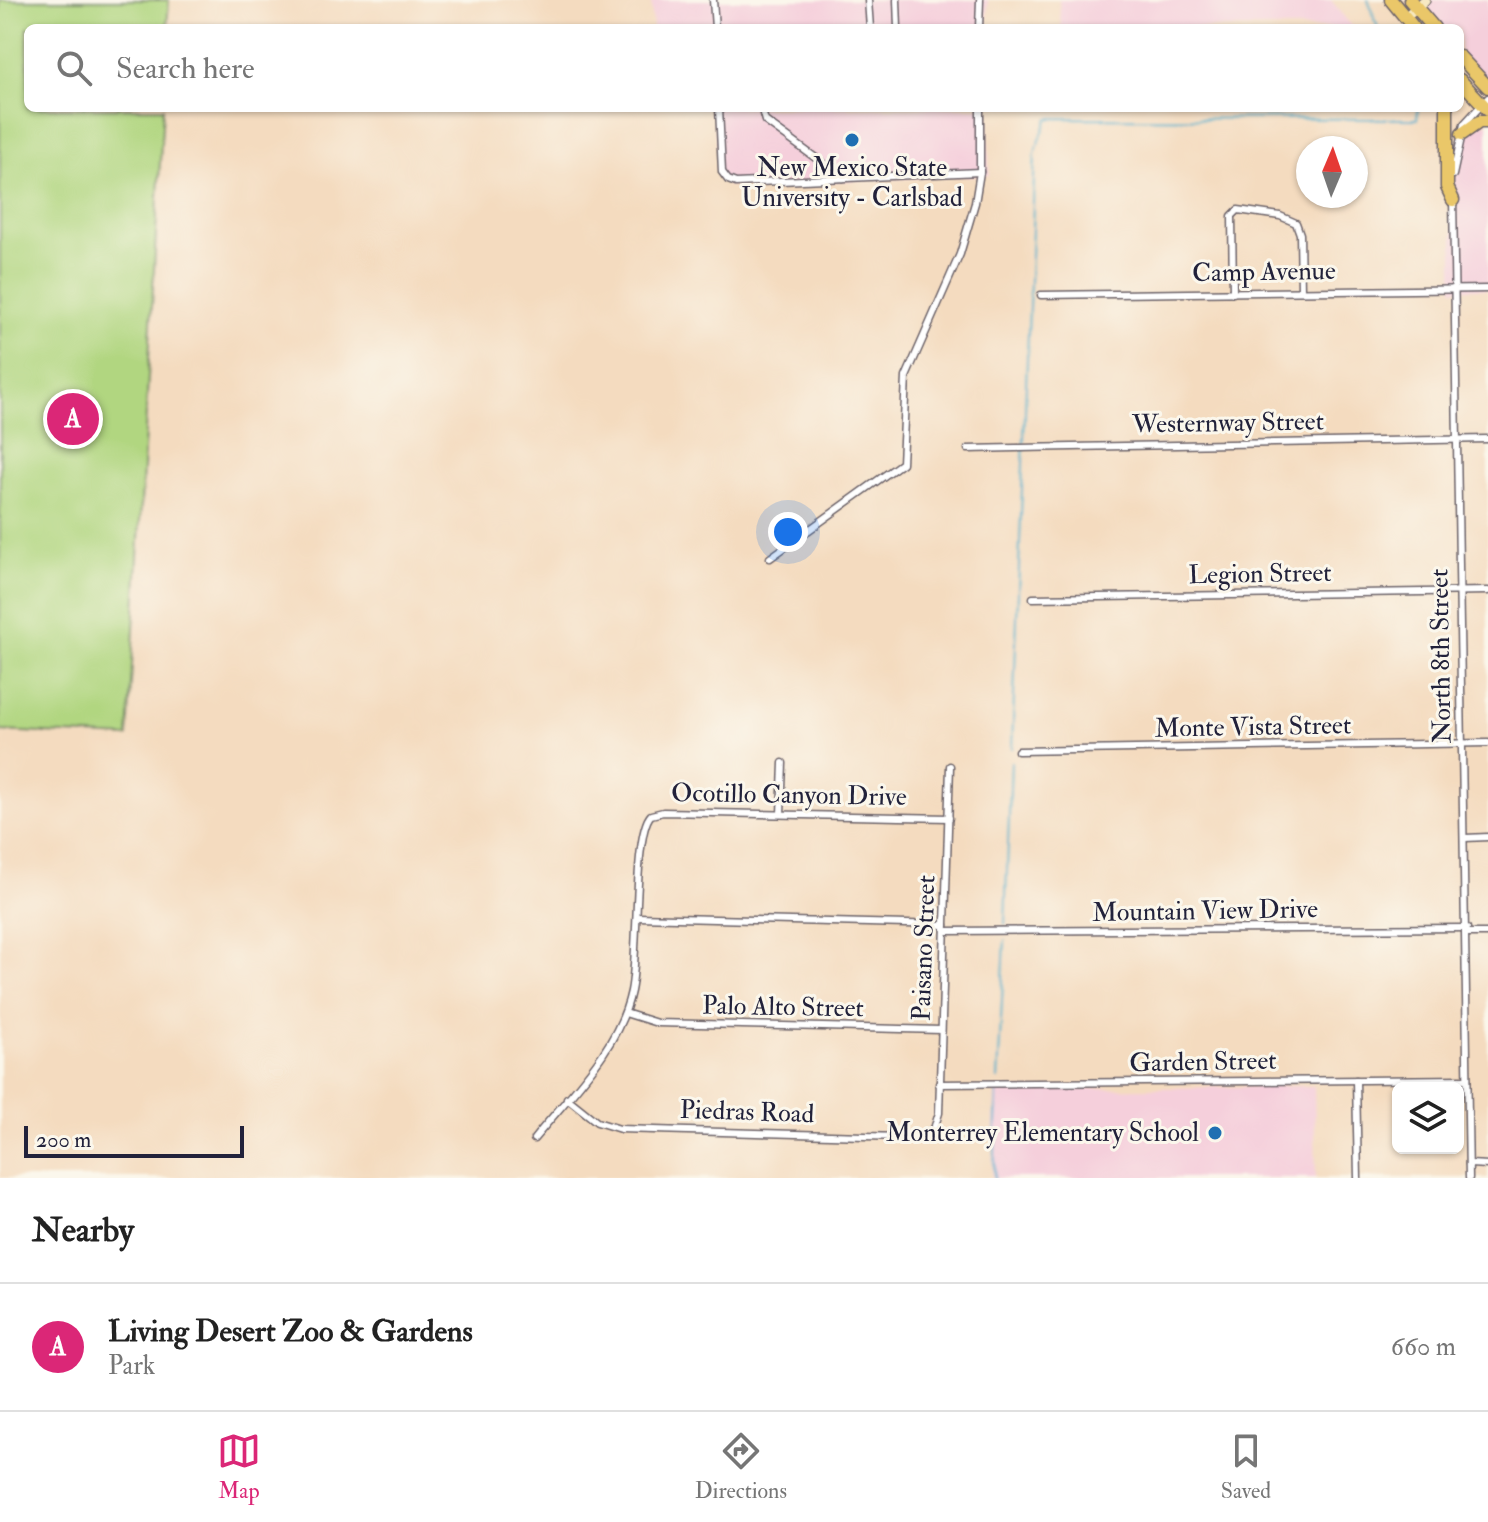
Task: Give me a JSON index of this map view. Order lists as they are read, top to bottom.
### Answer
{
  "streets": {
    "street": [
      "Camp Avenue",
      "Westernway Street",
      "Legion Street",
      "North 8th Street",
      "Monte Vista Street",
      "Ocotillo Canyon Drive",
      "Mountain View Drive",
      "Paisano Street",
      "Palo Alto Street",
      "Garden Street",
      "Piedras Road"
    ]
  },
  "crossings": [
    ["Camp Avenue", "North 8th Street"],
    ["Westernway Street", "North 8th Street"],
    ["Legion Street", "North 8th Street"],
    ["North 8th Street", "Monte Vista Street"],
    ["North 8th Street", "Mountain View Drive"],
    ["North 8th Street", "Garden Street"],
    ["Ocotillo Canyon Drive", "Mountain View Drive"],
    ["Ocotillo Canyon Drive", "Paisano Street"],
    ["Ocotillo Canyon Drive", "Palo Alto Street"],
    ["Ocotillo Canyon Drive", "Piedras Road"],
    ["Mountain View Drive", "Paisano Street"],
    ["Paisano Street", "Palo Alto Street"],
    ["Paisano Street", "Garden Street"],
    ["Paisano Street", "Piedras Road"]
  ],
  "places": ["New Mexico State University - Carlsbad", "Monterrey Elementary School"],
  "scale_bar": "200 m",
  "north": "top",
  "page": {
    "search": "Search here",
    "pins": "A",
    "scale": "200 m",
    "heading": "Nearby",
    "list": [
      {
        "mark": "A",
        "name": "Living Desert Zoo & Gardens",
        "note": "Park",
        "value": "660 m"
      }
    ],
    "nav": ["Map", "Directions", "Saved"]
  }
}
